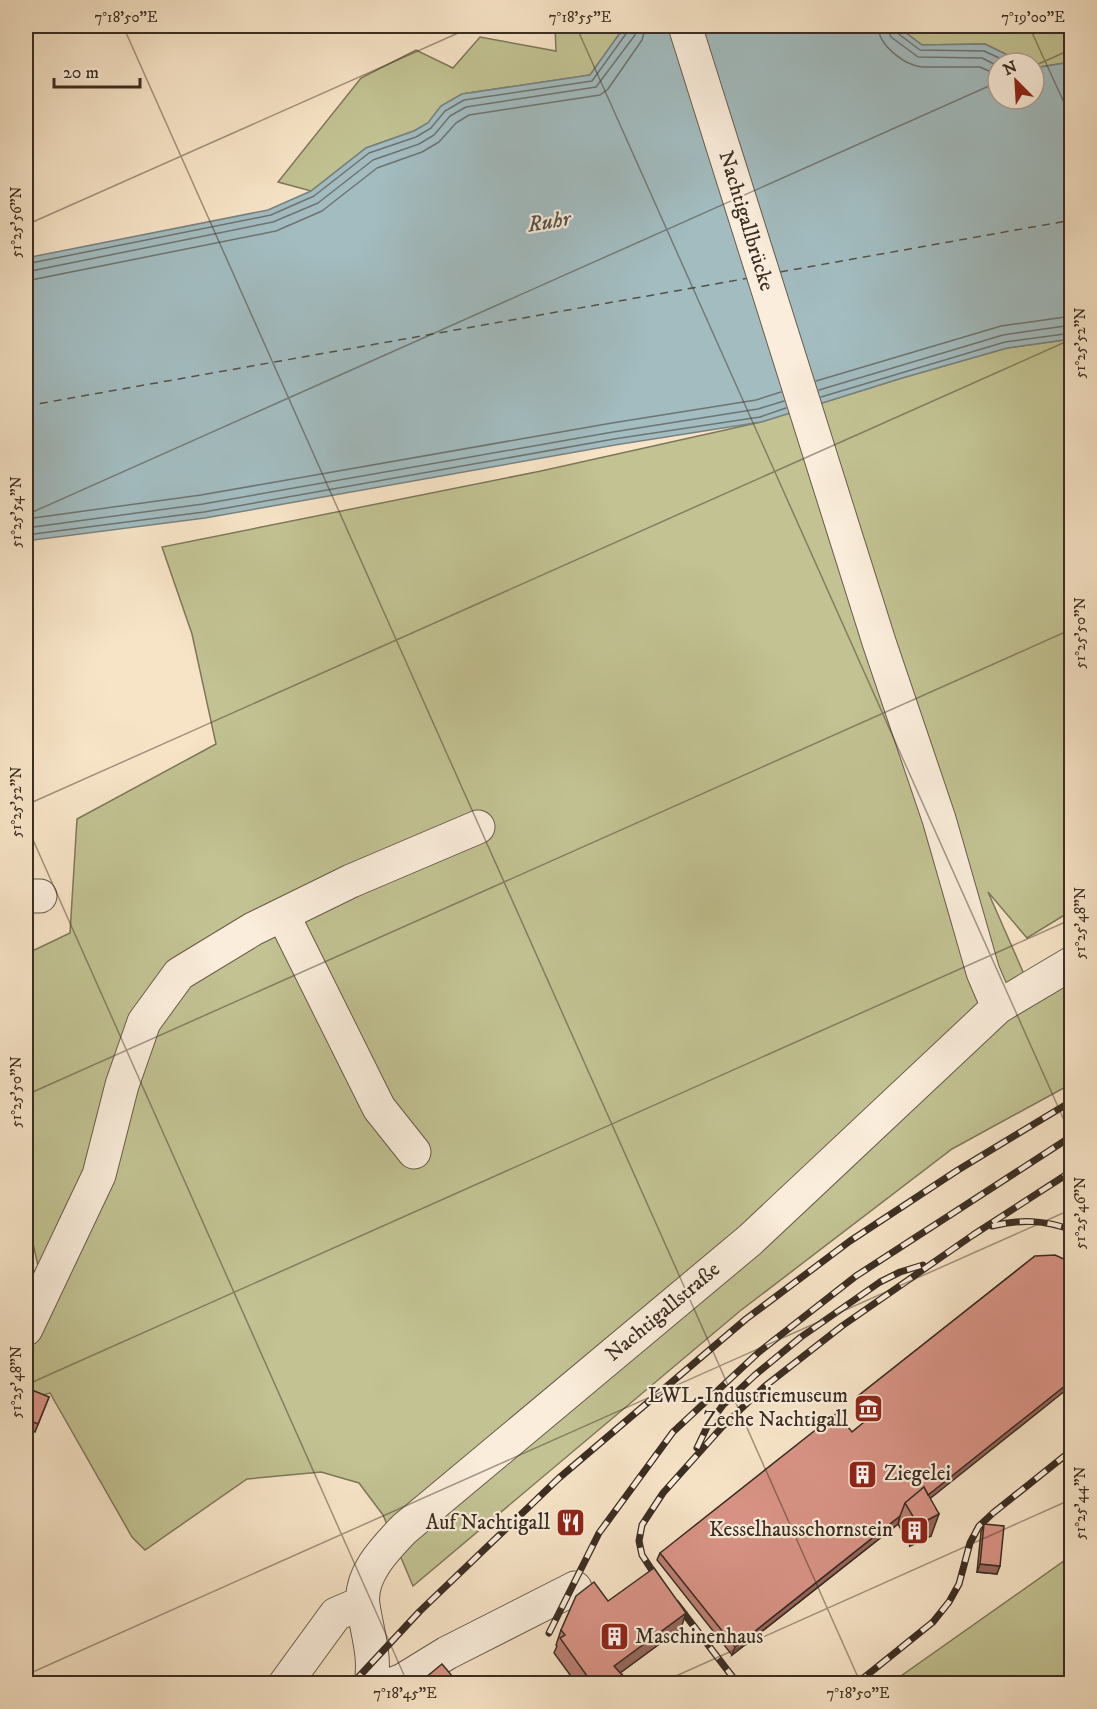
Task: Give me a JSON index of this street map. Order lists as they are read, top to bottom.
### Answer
{
  "streets": {
    "street": ["Nachtigallbrücke", "Nachtigallstraße"]
  },
  "crossings": [
    ["Nachtigallbrücke", "Nachtigallstraße"]
  ],
  "water": ["Ruhr"],
  "places": {
    "museum": ["LWL-Industriemuseum Zeche Nachtigall"],
    "building": ["Ziegelei", "Kesselhausschornstein", "Maschinenhaus"],
    "restaurant": ["Auf Nachtigall"]
  },
  "scale_bar": "20 m",
  "north": "top left",
  "coordinates": [
    "7°18'50\"E",
    "7°18'55\"E",
    "7°19'00\"E",
    "51°25'56\"N",
    "51°25'52\"N",
    "51°25'54\"N",
    "51°25'50\"N",
    "51°25'48\"N",
    "51°25'46\"N",
    "51°25'44\"N",
    "7°18'45\"E"
  ]
}
